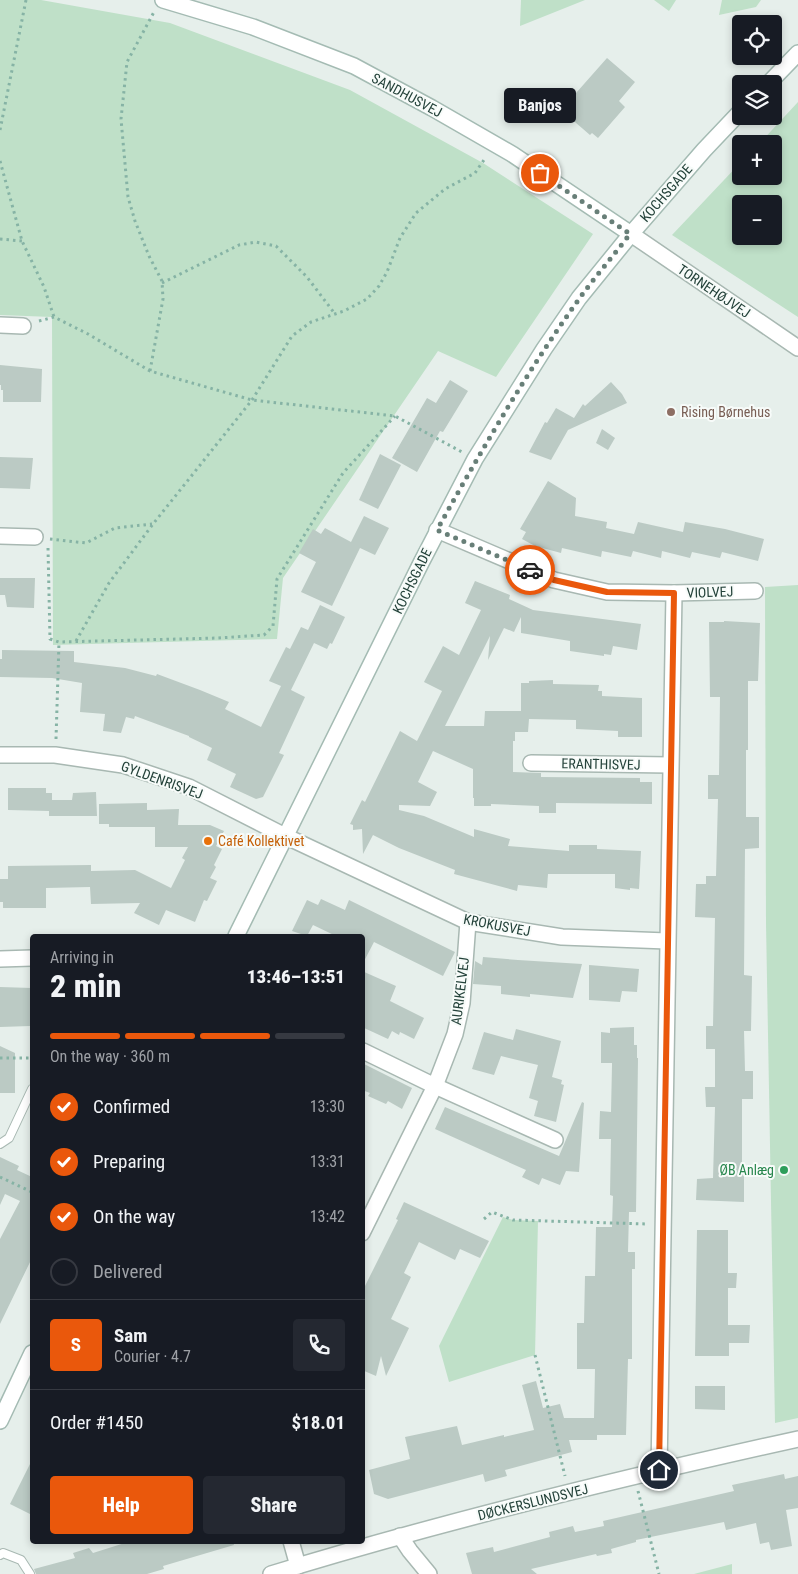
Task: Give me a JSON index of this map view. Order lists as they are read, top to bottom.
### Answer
{
  "streets": {
    "street": [
      "SANDHUSVEJ",
      "KOCHSGADE",
      "TORNEHØJVEJ",
      "VIOLVEJ",
      "ERANTHISVEJ",
      "GYLDENRISVEJ",
      "KROKUSVEJ",
      "AURIKELVEJ",
      "DØCKERSLUNDSVEJ"
    ]
  },
  "crossings": [
    ["SANDHUSVEJ", "KOCHSGADE"],
    ["SANDHUSVEJ", "TORNEHØJVEJ"],
    ["KOCHSGADE", "TORNEHØJVEJ"],
    ["KOCHSGADE", "VIOLVEJ"],
    ["KOCHSGADE", "GYLDENRISVEJ"],
    ["KOCHSGADE", "KROKUSVEJ"],
    ["GYLDENRISVEJ", "KROKUSVEJ"],
    ["KROKUSVEJ", "AURIKELVEJ"]
  ],
  "places": [
    "Banjos",
    "Rising Børnehus",
    "Café Kollektivet",
    "ØB Anlæg"
  ],
  "page": {
    "map_buttons": ["+", "−"],
    "bubble": "Banjos",
    "heading": ["2 min", "Arriving in", "13:46–13:51"],
    "panel": [
      "Sam",
      "Courier · 4.7",
      "Order #1450",
      "$18.01"
    ],
    "bar": "On the way · 360 m",
    "list": [
      ["Confirmed", "13:30"],
      ["Preparing", "13:31"],
      ["On the way", "13:42"],
      "Delivered"
    ],
    "round": "S",
    "buttons": ["Help", "Share"]
  }
}
